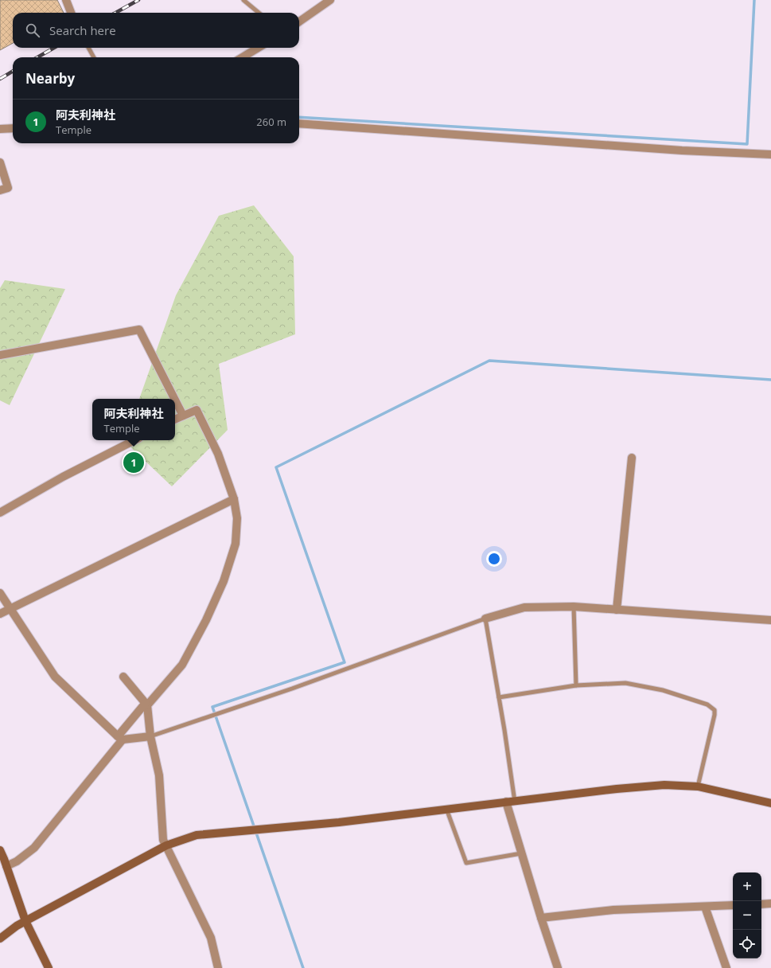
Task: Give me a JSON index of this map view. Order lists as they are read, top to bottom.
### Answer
{
  "page": {
    "search": "Search here",
    "heading": "Nearby",
    "list": [
      {
        "mark": "1",
        "name": "阿夫利神社",
        "note": "Temple",
        "value": "260 m"
      }
    ],
    "popup": ["阿夫利神社", "Temple"],
    "pins": "1",
    "map_buttons": ["+", "−"]
  }
}
